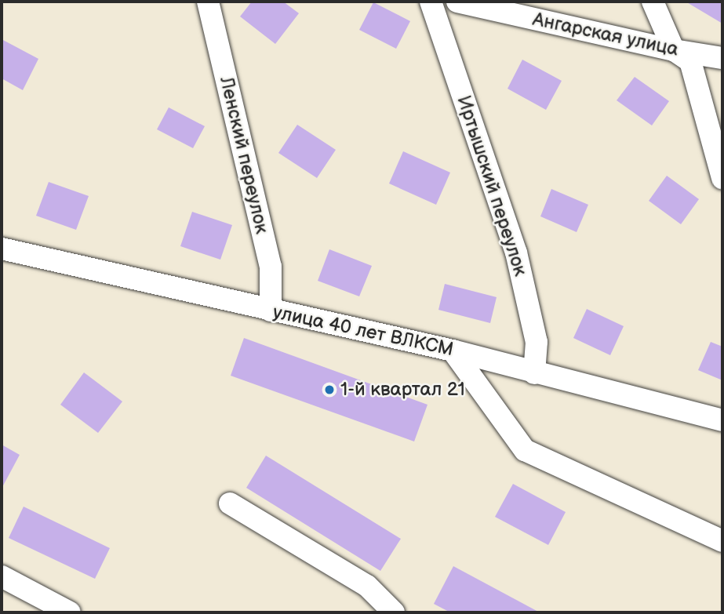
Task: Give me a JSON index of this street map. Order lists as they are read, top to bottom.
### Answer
{
  "streets": {
    "street": [
      "Ангарская улица",
      "Ленский переулок",
      "Иртышский переулок",
      "улица 40 лет ВЛКСМ"
    ]
  },
  "crossings": [
    ["Ленский переулок", "улица 40 лет ВЛКСМ"],
    ["Иртышский переулок", "улица 40 лет ВЛКСМ"]
  ],
  "places": ["1-й квартал 21"]
}
